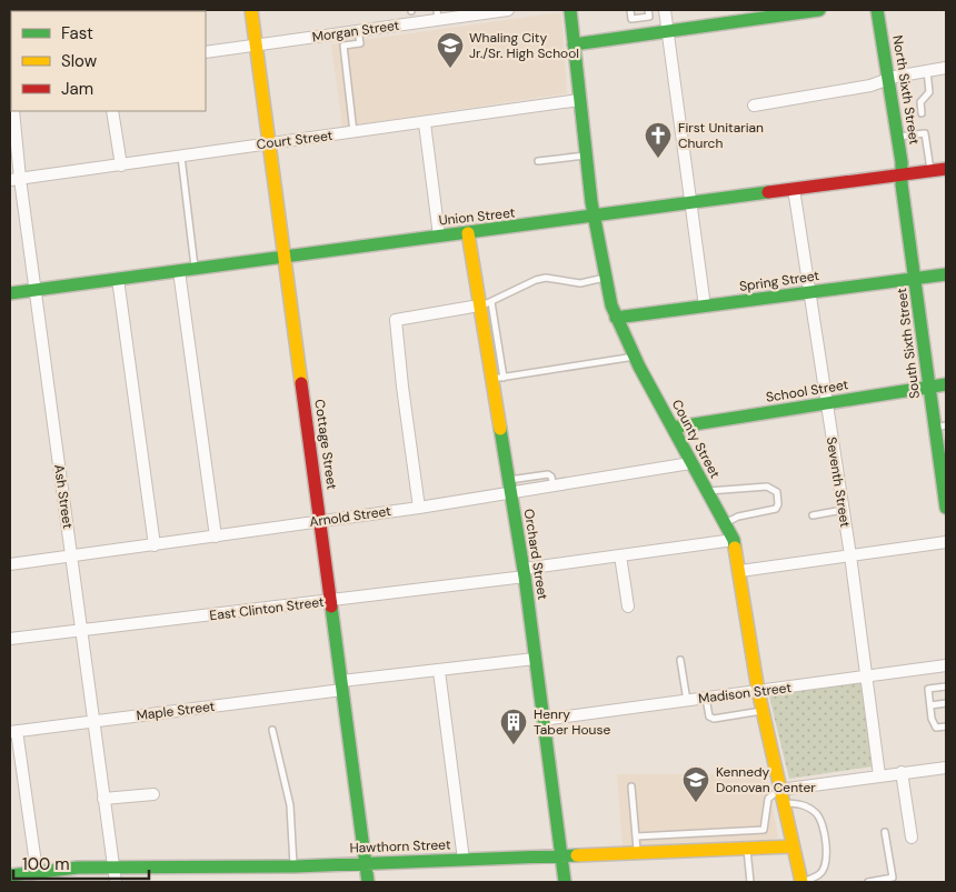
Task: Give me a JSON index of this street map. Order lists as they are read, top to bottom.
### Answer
{
  "streets": {
    "main road": [
      "North Sixth Street",
      "Union Street",
      "Spring Street",
      "South Sixth Street",
      "School Street",
      "County Street",
      "Cottage Street",
      "Orchard Street",
      "Hawthorn Street"
    ],
    "street": [
      "Morgan Street",
      "Court Street",
      "Seventh Street",
      "Ash Street",
      "Arnold Street",
      "East Clinton Street",
      "Madison Street",
      "Maple Street"
    ]
  },
  "crossings": [
    ["Morgan Street", "Cottage Street"],
    ["North Sixth Street", "Union Street"],
    ["North Sixth Street", "South Sixth Street"],
    ["Court Street", "County Street"],
    ["Court Street", "Cottage Street"],
    ["Court Street", "Ash Street"],
    ["Union Street", "South Sixth Street"],
    ["Union Street", "County Street"],
    ["Union Street", "Cottage Street"],
    ["Union Street", "Seventh Street"],
    ["Union Street", "Ash Street"],
    ["Union Street", "Orchard Street"],
    ["Spring Street", "South Sixth Street"],
    ["Spring Street", "County Street"],
    ["Spring Street", "Seventh Street"],
    ["South Sixth Street", "School Street"],
    ["School Street", "County Street"],
    ["School Street", "Seventh Street"],
    ["County Street", "Arnold Street"],
    ["County Street", "East Clinton Street"],
    ["County Street", "Madison Street"],
    ["County Street", "Hawthorn Street"],
    ["Cottage Street", "Arnold Street"],
    ["Cottage Street", "East Clinton Street"],
    ["Cottage Street", "Maple Street"],
    ["Cottage Street", "Hawthorn Street"],
    ["Seventh Street", "Madison Street"],
    ["Ash Street", "Arnold Street"],
    ["Ash Street", "East Clinton Street"],
    ["Ash Street", "Maple Street"],
    ["Ash Street", "Hawthorn Street"],
    ["Arnold Street", "Orchard Street"],
    ["Orchard Street", "East Clinton Street"],
    ["Orchard Street", "Madison Street"],
    ["Orchard Street", "Maple Street"],
    ["Orchard Street", "Hawthorn Street"]
  ],
  "places": {
    "school or university": ["Whaling City Jr./Sr. High School", "Kennedy Donovan Center"],
    "church": ["First Unitarian Church"],
    "building": ["Henry Taber House"]
  },
  "legend": ["Fast", "Slow", "Jam"],
  "scale_bar": "100 m"
}
